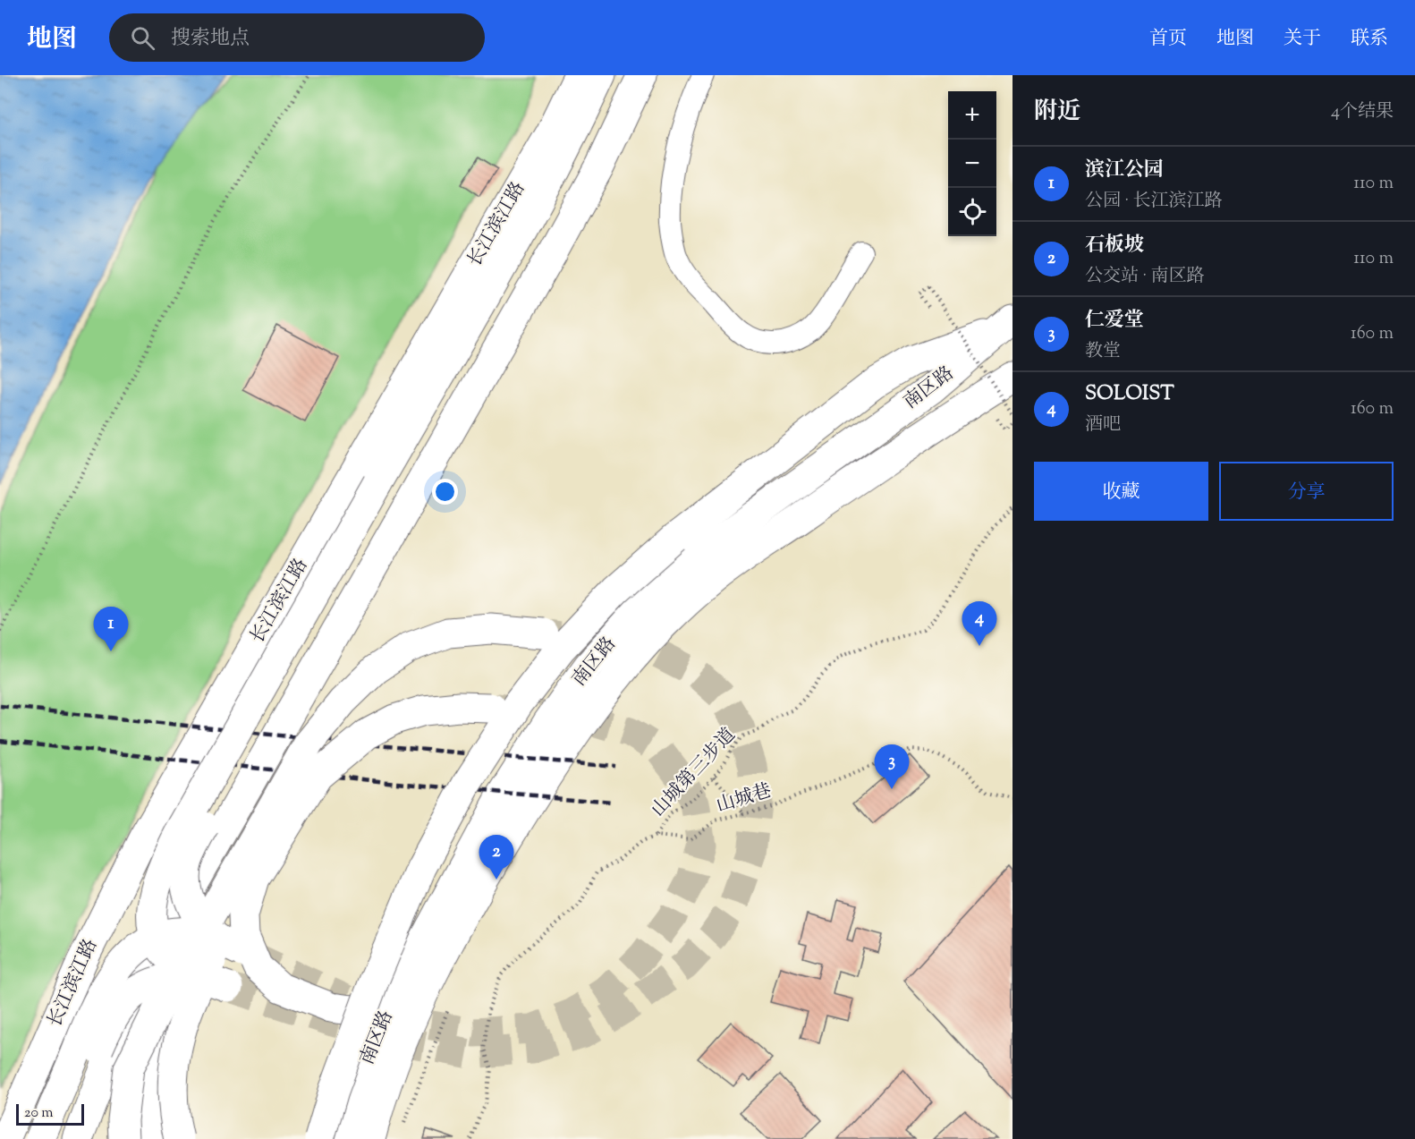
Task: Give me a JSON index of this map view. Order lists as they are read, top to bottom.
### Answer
{
  "streets": {
    "main road": ["长江滨江路", "南区路"],
    "path": ["山城第三步道", "山城巷"]
  },
  "crossings": [
    ["山城第三步道", "山城巷"]
  ],
  "scale_bar": "20 m",
  "page": {
    "header": "地图",
    "search": "搜索地点",
    "nav": [
      "首页",
      "地图",
      "关于",
      "联系"
    ],
    "heading": ["附近", "4个结果"],
    "map_buttons": ["+", "−"],
    "list": [
      {
        "mark": "1",
        "name": "滨江公园",
        "note": "公园 · 长江滨江路",
        "value": "110 m"
      },
      {
        "mark": "2",
        "name": "石板坡",
        "note": "公交站 · 南区路",
        "value": "110 m"
      },
      {
        "mark": "3",
        "name": "仁爱堂",
        "note": "教堂",
        "value": "160 m"
      },
      {
        "mark": "4",
        "name": "SOLOIST",
        "note": "酒吧",
        "value": "160 m"
      }
    ],
    "buttons": ["收藏", "分享"],
    "pins": [
      "4",
      "1",
      "3",
      "2"
    ],
    "scale": "20 m"
  }
}
